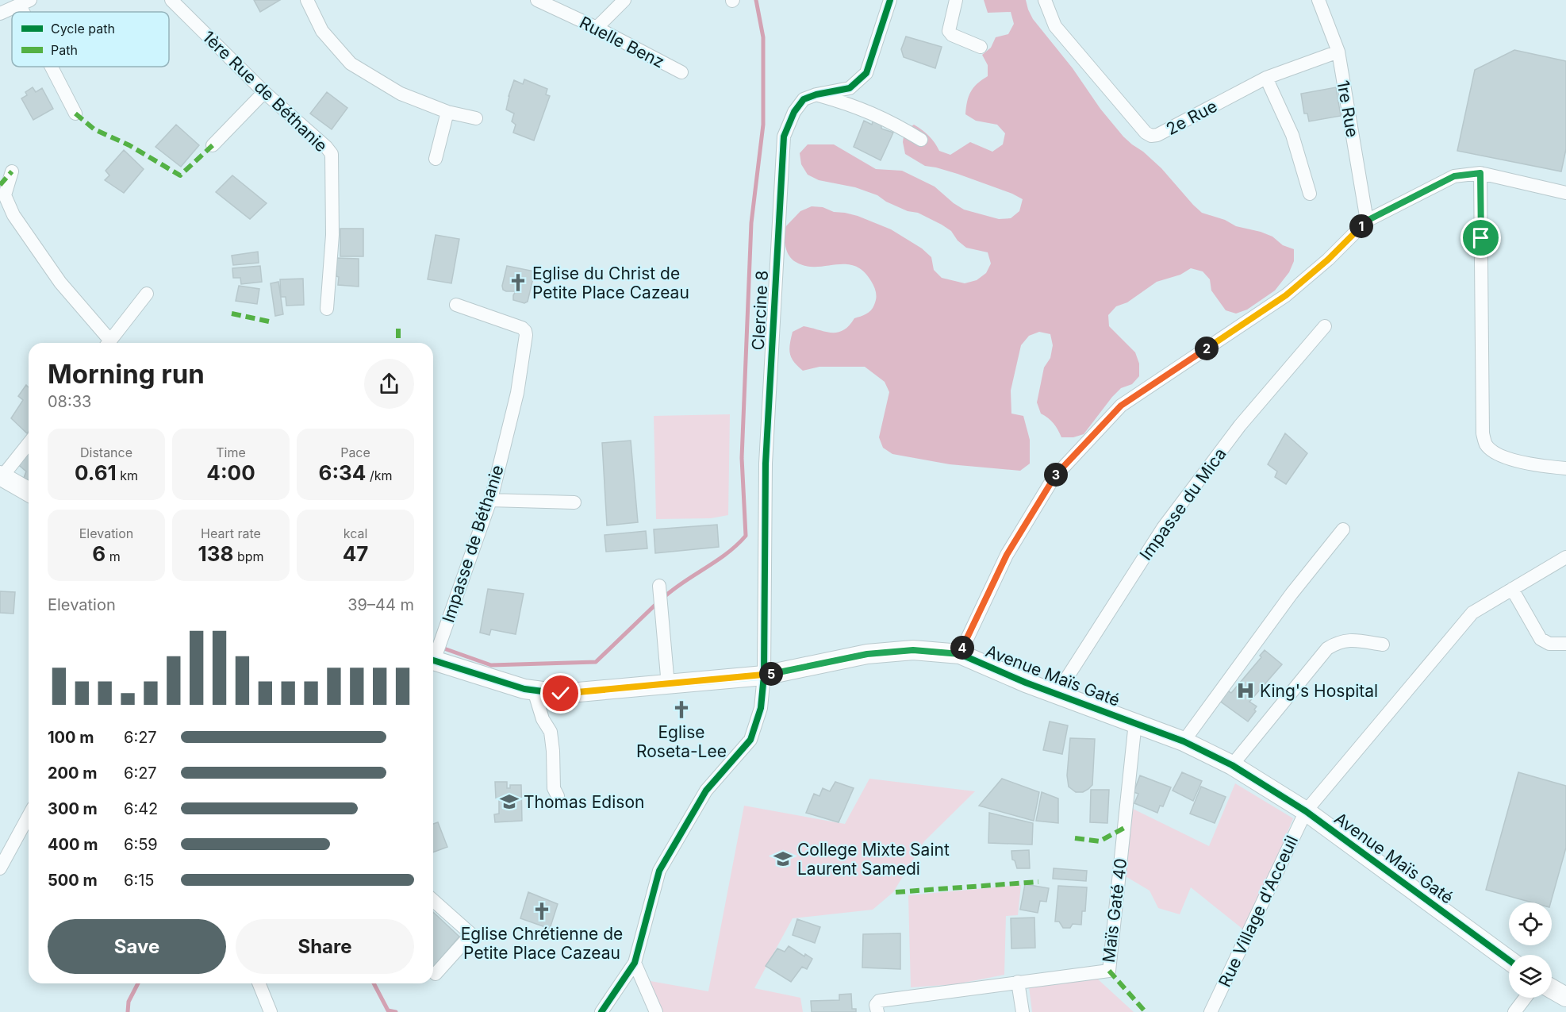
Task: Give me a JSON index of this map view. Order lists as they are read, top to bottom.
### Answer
{
  "streets": {
    "street": [
      "Ruelle Benz",
      "1ère Rue de Béthanie",
      "1re Rue",
      "2e Rue",
      "Clercine 8",
      "Impasse du Mica",
      "Impasse de Béthanie",
      "Avenue Maïs Gaté",
      "Maïs Gaté 40",
      "Rue Village d'Acceuil"
    ]
  },
  "crossings": [
    ["1re Rue", "2e Rue"],
    ["Clercine 8", "Avenue Maïs Gaté"],
    ["Impasse du Mica", "Avenue Maïs Gaté"],
    ["Avenue Maïs Gaté", "Maïs Gaté 40"],
    ["Avenue Maïs Gaté", "Rue Village d'Acceuil"]
  ],
  "places": {
    "church": ["Eglise du Christ de Petite Place Cazeau", "Eglise Roseta-Lee", "Eglise Chrétienne de Petite Place Cazeau"],
    "hospital": ["King's Hospital"],
    "school or university": ["Thomas Edison", "College Mixte Saint Laurent Samedi"]
  },
  "legend": ["Cycle path", "Path"],
  "page": {
    "pins": [
      "1",
      "2",
      "3",
      "4",
      "5"
    ],
    "heading": ["Morning run", "08:33"],
    "stats": [
      ["Distance", "0.61 km"],
      ["Time", "4:00"],
      ["Pace", "6:34 /km"],
      ["Elevation", "6 m"],
      ["Heart rate", "138 bpm"],
      ["kcal", "47"]
    ],
    "chart": ["Elevation", "39–44 m"],
    "list": [
      {
        "name": "100 m",
        "note": "6:27"
      },
      {
        "name": "200 m",
        "note": "6:27"
      },
      {
        "name": "300 m",
        "note": "6:42"
      },
      {
        "name": "400 m",
        "note": "6:59"
      },
      {
        "name": "500 m",
        "note": "6:15"
      }
    ],
    "buttons": ["Save", "Share"]
  }
}
